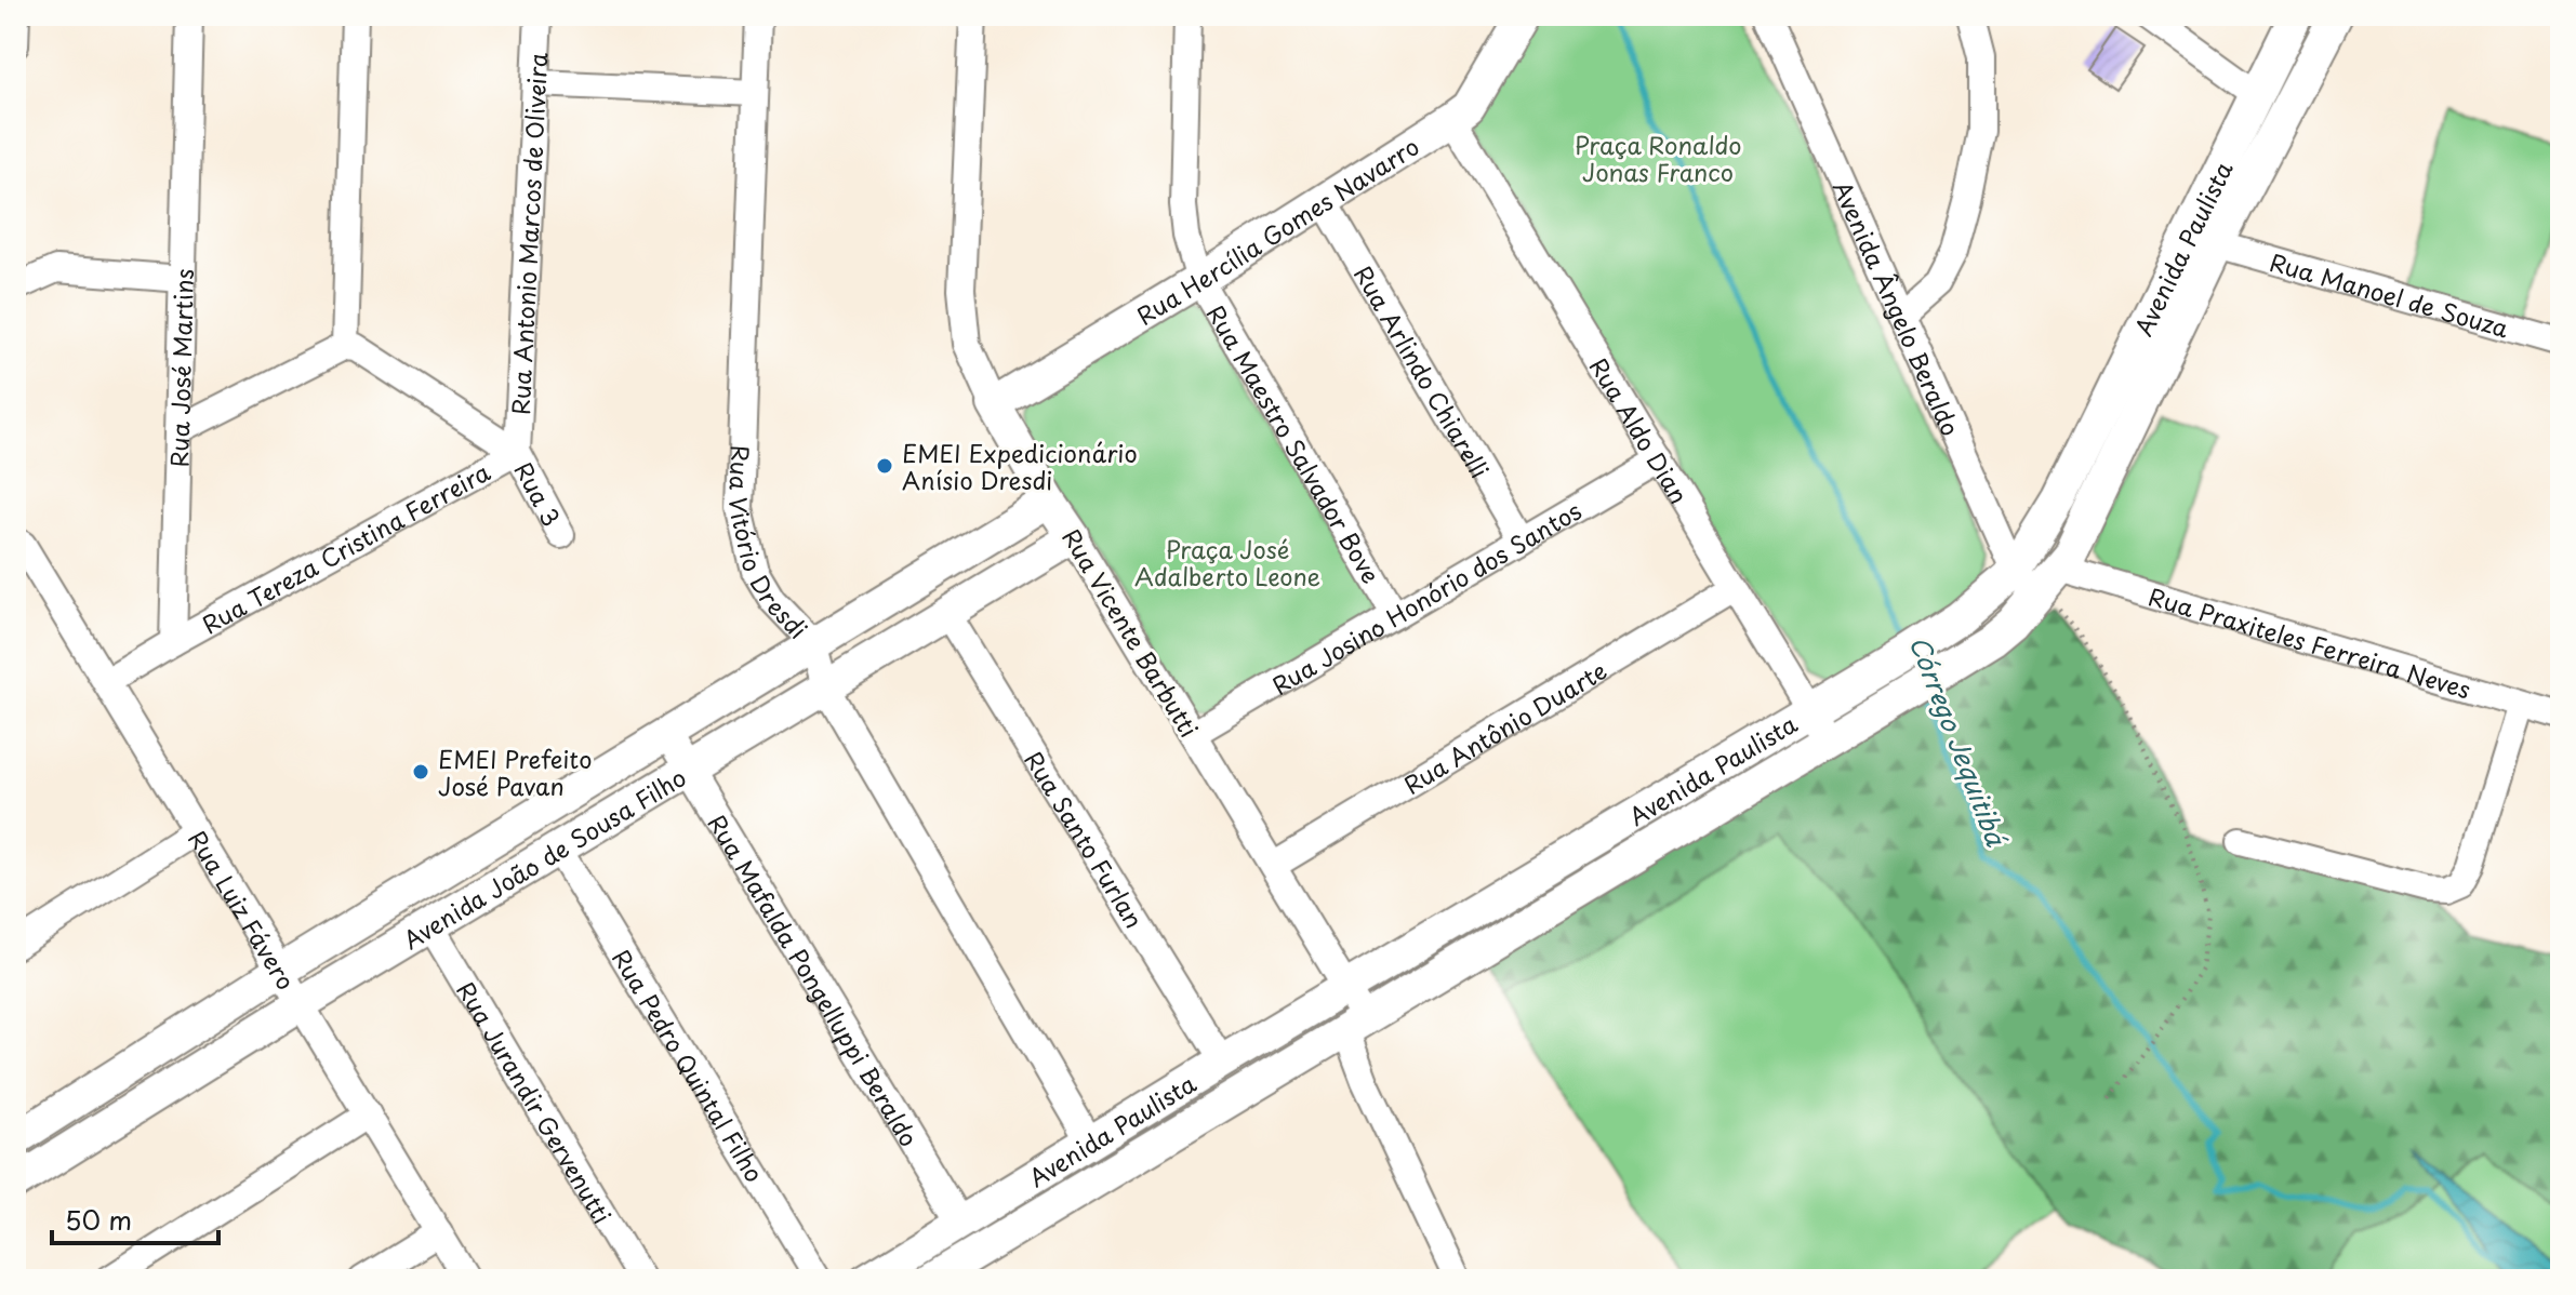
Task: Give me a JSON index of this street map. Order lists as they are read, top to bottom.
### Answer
{
  "streets": {
    "street": [
      "Rua Hercília Gomes Navarro",
      "Rua Antonio Marcos de Oliveira",
      "Avenida Paulista",
      "Rua Manoel de Souza",
      "Avenida Ângelo Beraldo",
      "Rua José Martins",
      "Rua Arlindo Chiarelli",
      "Rua Aldo Dian",
      "Rua Maestro Salvador Bove",
      "Rua 3",
      "Rua Vitório Dresdi",
      "Rua Tereza Cristina Ferreira",
      "Rua Josino Honório dos Santos",
      "Rua Vicente Barbutti",
      "Rua Praxiteles Ferreira Neves",
      "Rua Antônio Duarte",
      "Rua Santo Furlan",
      "Avenida João de Sousa Filho",
      "Rua Luiz Fávero",
      "Rua Mafalda Pongelluppi Beraldo",
      "Rua Pedro Quintal Filho",
      "Rua Jurandir Gervenutti"
    ]
  },
  "crossings": [
    ["Rua Hercília Gomes Navarro", "Rua Arlindo Chiarelli"],
    ["Rua Hercília Gomes Navarro", "Rua Aldo Dian"],
    ["Rua Hercília Gomes Navarro", "Rua Maestro Salvador Bove"],
    ["Rua Hercília Gomes Navarro", "Rua Vicente Barbutti"],
    ["Rua Antonio Marcos de Oliveira", "Rua 3"],
    ["Rua Antonio Marcos de Oliveira", "Rua Tereza Cristina Ferreira"],
    ["Avenida Paulista", "Rua Manoel de Souza"],
    ["Avenida Paulista", "Avenida Ângelo Beraldo"],
    ["Avenida Paulista", "Rua Aldo Dian"],
    ["Avenida Paulista", "Rua Vitório Dresdi"],
    ["Avenida Paulista", "Rua Vicente Barbutti"],
    ["Avenida Paulista", "Rua Praxiteles Ferreira Neves"],
    ["Avenida Paulista", "Rua Santo Furlan"],
    ["Avenida Paulista", "Rua Mafalda Pongelluppi Beraldo"],
    ["Avenida Ângelo Beraldo", "Rua Praxiteles Ferreira Neves"],
    ["Rua José Martins", "Rua Tereza Cristina Ferreira"],
    ["Rua Arlindo Chiarelli", "Rua Josino Honório dos Santos"],
    ["Rua Aldo Dian", "Rua Josino Honório dos Santos"],
    ["Rua Aldo Dian", "Rua Antônio Duarte"],
    ["Rua Maestro Salvador Bove", "Rua Josino Honório dos Santos"],
    ["Rua 3", "Rua Tereza Cristina Ferreira"],
    ["Rua Vitório Dresdi", "Avenida João de Sousa Filho"],
    ["Rua Josino Honório dos Santos", "Rua Vicente Barbutti"],
    ["Rua Vicente Barbutti", "Rua Antônio Duarte"],
    ["Rua Vicente Barbutti", "Avenida João de Sousa Filho"],
    ["Rua Santo Furlan", "Avenida João de Sousa Filho"],
    ["Avenida João de Sousa Filho", "Rua Luiz Fávero"],
    ["Avenida João de Sousa Filho", "Rua Mafalda Pongelluppi Beraldo"],
    ["Avenida João de Sousa Filho", "Rua Pedro Quintal Filho"],
    ["Avenida João de Sousa Filho", "Rua Jurandir Gervenutti"]
  ],
  "water": ["Córrego Jequitibá"],
  "parks": ["Praça Ronaldo Jonas Franco", "Praça José Adalberto Leone"],
  "places": ["EMEI Expedicionário Anísio Dresdi", "EMEI Prefeito José Pavan"],
  "scale_bar": "50 m"
}
